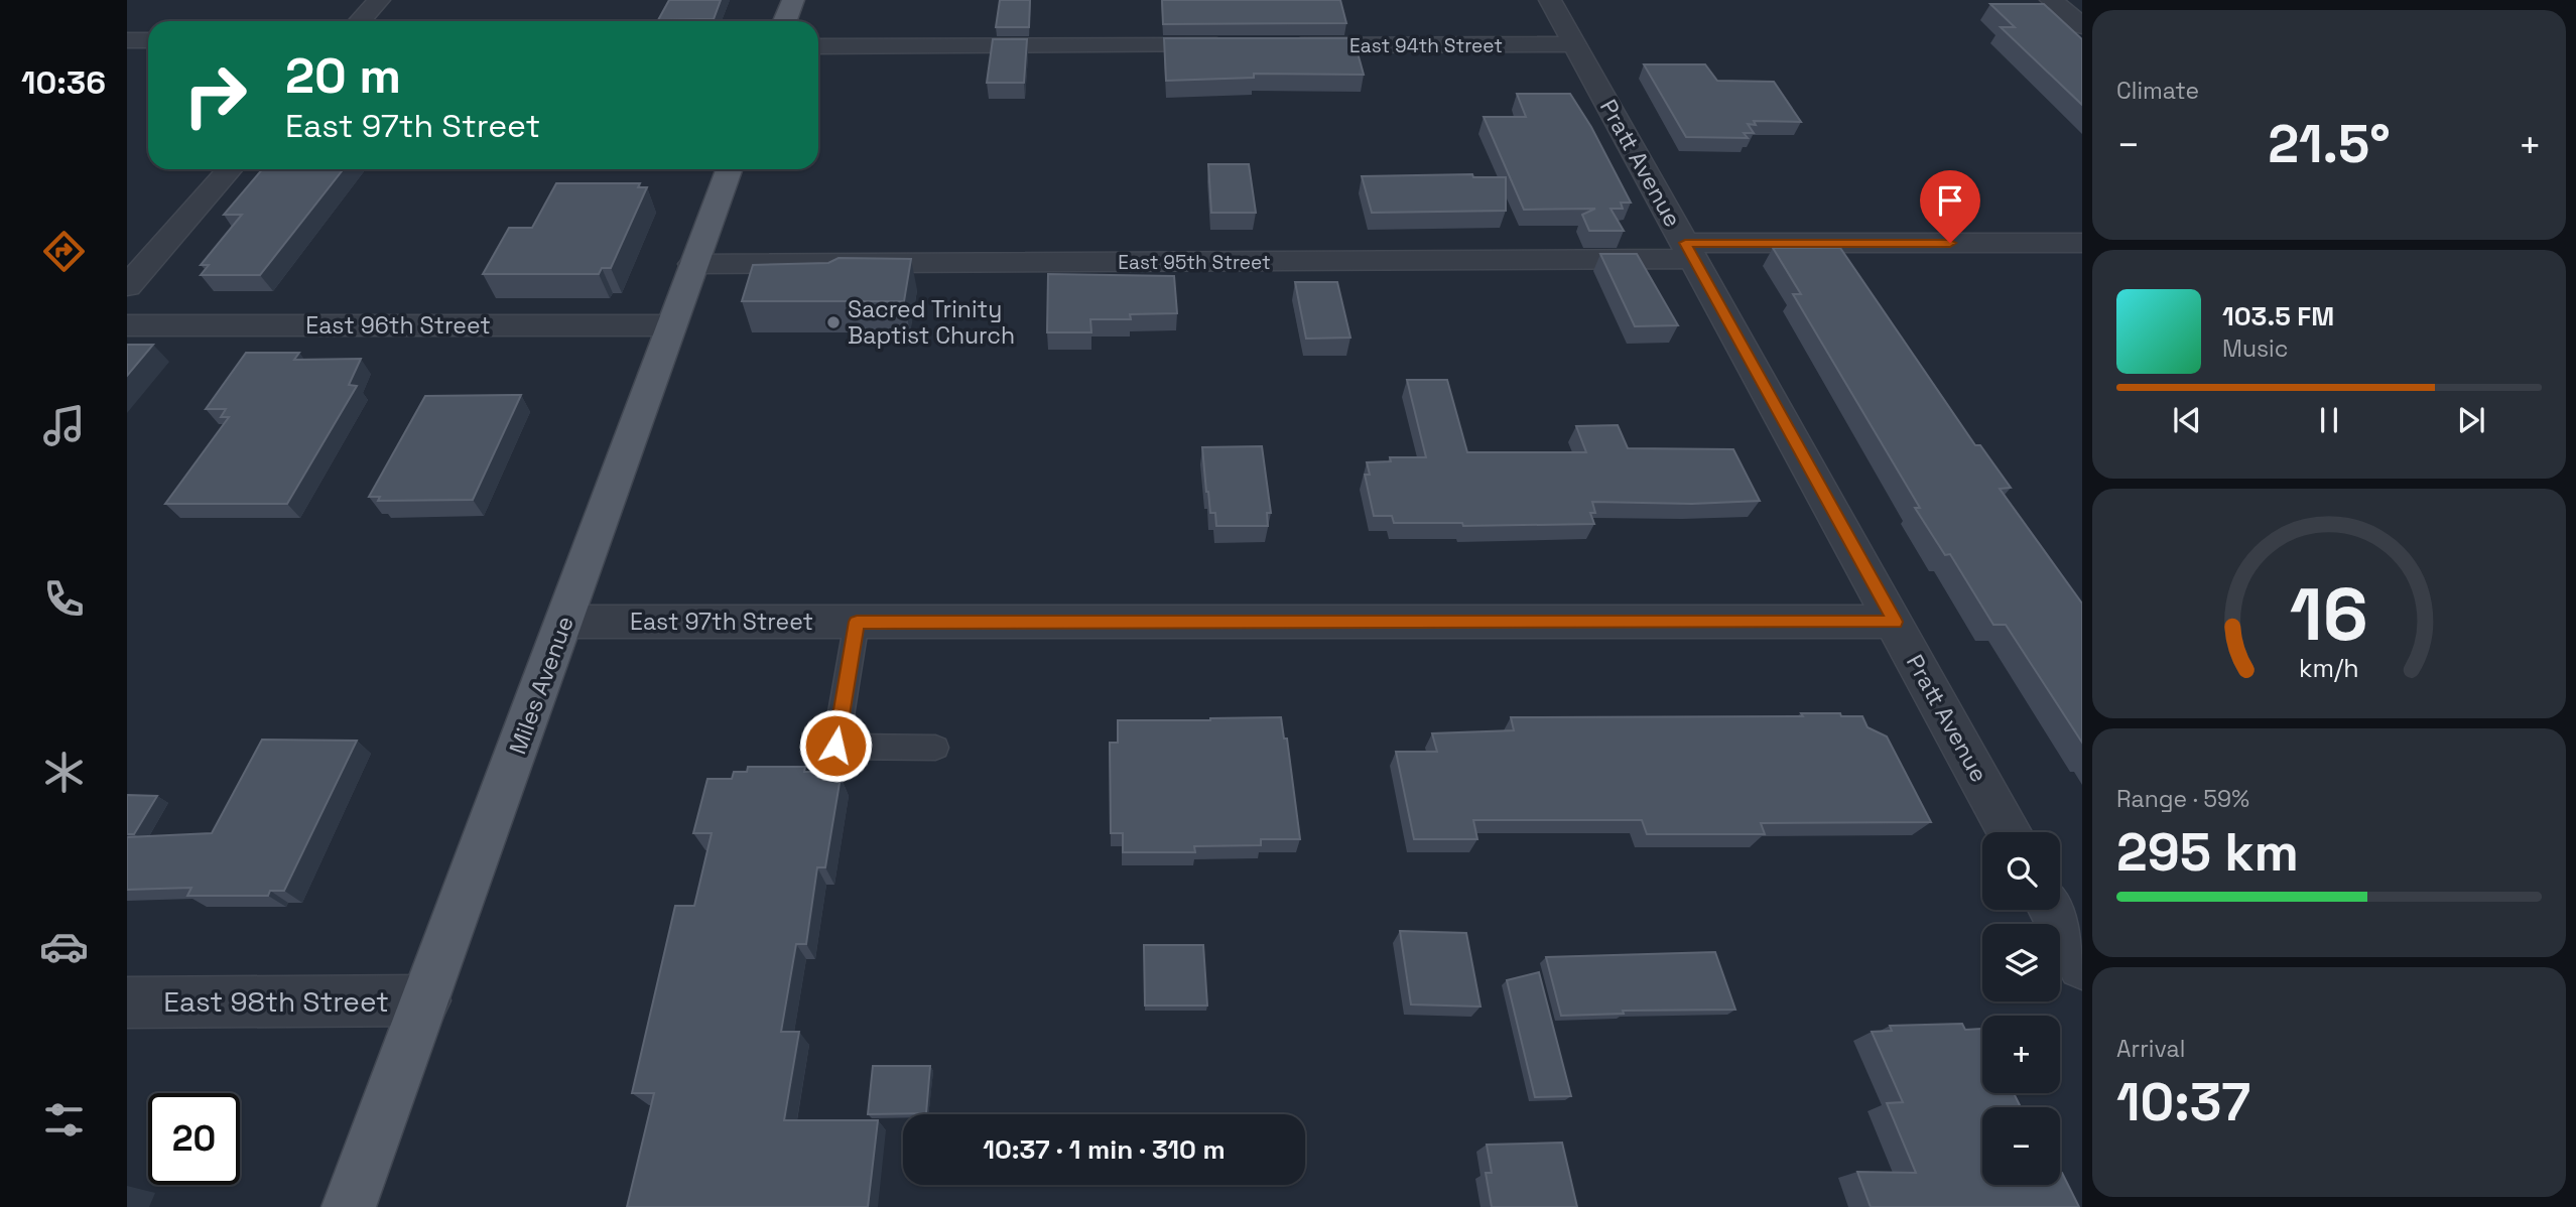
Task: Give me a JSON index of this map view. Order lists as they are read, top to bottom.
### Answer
{
  "streets": {
    "main road": ["Miles Avenue"],
    "street": [
      "East 94th Street",
      "Pratt Avenue",
      "East 95th Street",
      "East 96th Street",
      "East 97th Street",
      "East 98th Street"
    ]
  },
  "crossings": [
    ["East 94th Street", "Pratt Avenue"],
    ["Pratt Avenue", "East 95th Street"],
    ["Pratt Avenue", "East 97th Street"],
    ["East 95th Street", "Miles Avenue"],
    ["East 96th Street", "Miles Avenue"],
    ["East 97th Street", "Miles Avenue"],
    ["Miles Avenue", "East 98th Street"]
  ],
  "places": ["Sacred Trinity Baptist Church"],
  "page": {
    "tabs": "10:36",
    "tile": [
      "Climate",
      ["Range · 59%", "295 km"],
      ["Arrival", "10:37"]
    ],
    "turn": ["20 m", "East 97th Street"],
    "heat": ["−", "21.5°", "+"],
    "song": ["103.5 FM", "Music"],
    "map_buttons": ["+", "−"],
    "limit": "20",
    "trip": "10:37 · 1 min · 310 m",
    "gauge": ["16", "km/h"]
  }
}
